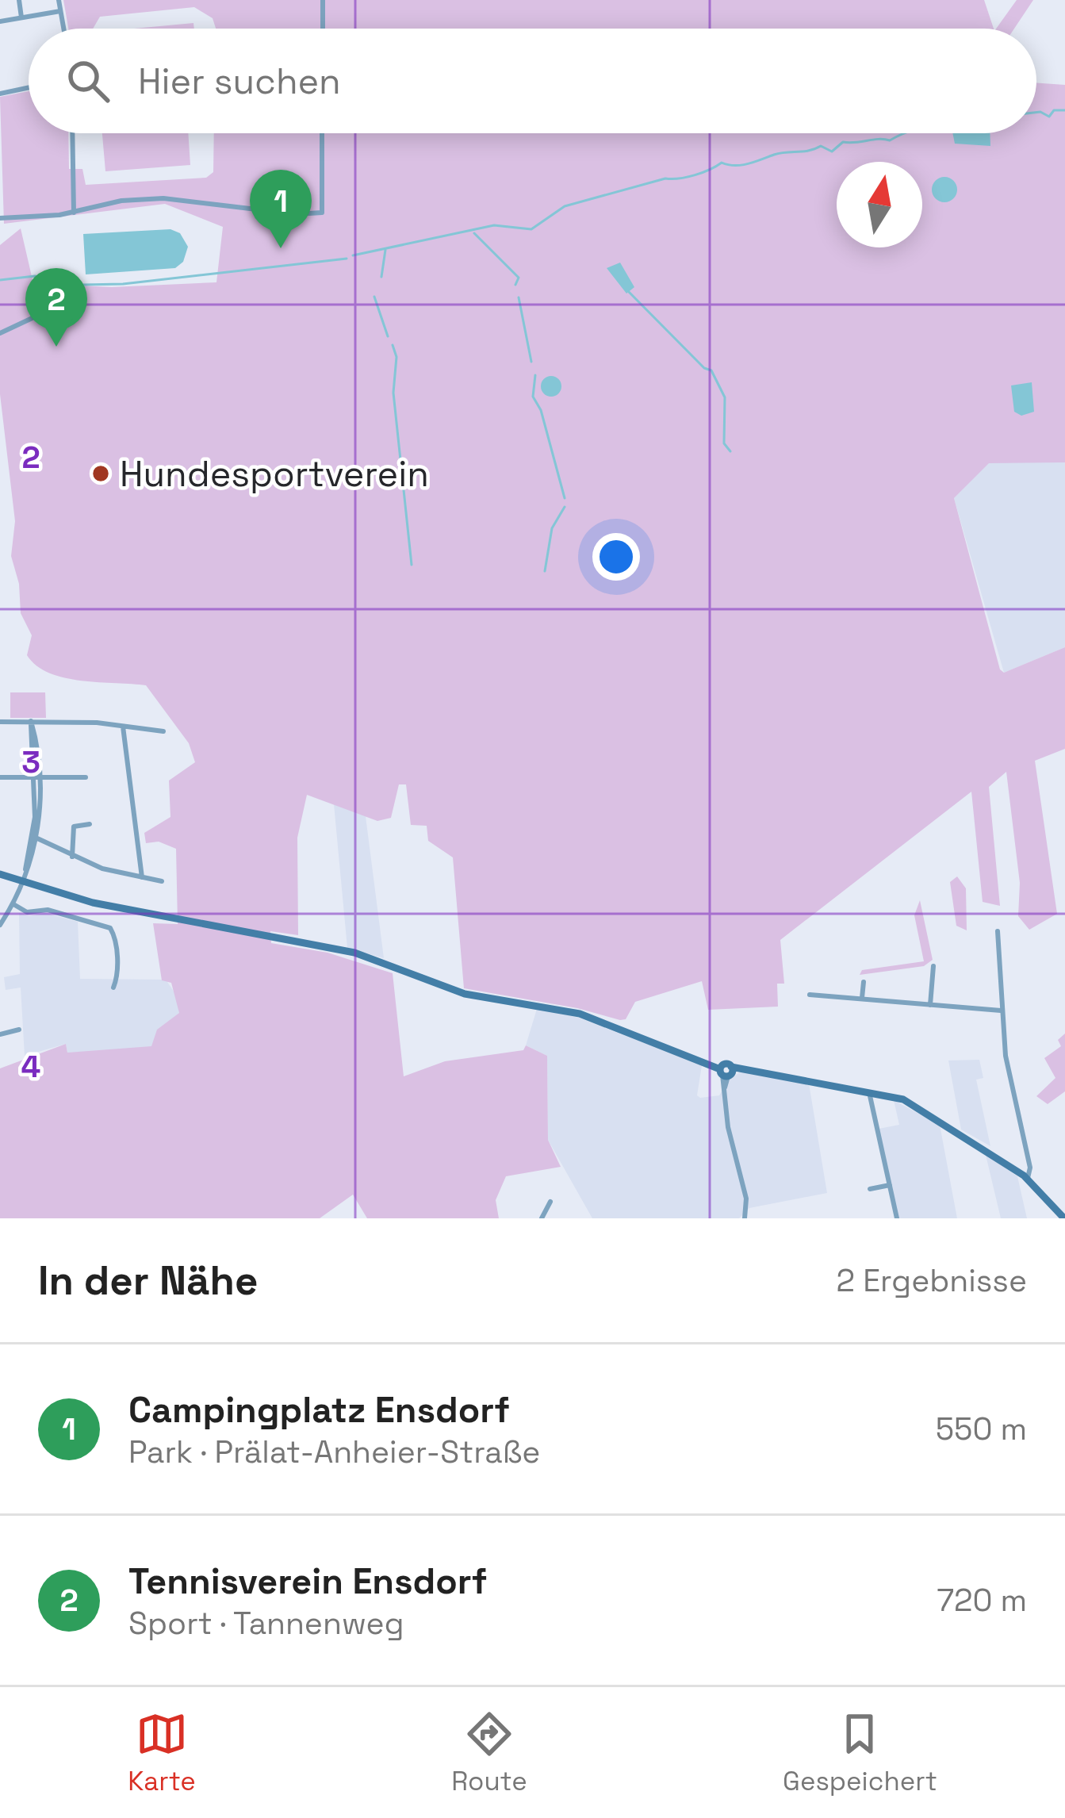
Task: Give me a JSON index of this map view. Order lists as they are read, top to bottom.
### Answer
{
  "places": ["Hundesportverein"],
  "north": "top",
  "page": {
    "search": "Hier suchen",
    "pins": ["1", "2"],
    "heading": ["In der Nähe", "2 Ergebnisse"],
    "list": [
      {
        "mark": "1",
        "name": "Campingplatz Ensdorf",
        "note": "Park · Prälat-Anheier-Straße",
        "value": "550 m"
      },
      {
        "mark": "2",
        "name": "Tennisverein Ensdorf",
        "note": "Sport · Tannenweg",
        "value": "720 m"
      }
    ],
    "nav": ["Karte", "Route", "Gespeichert"]
  },
  "grid": {
    "rows": ["2", "3", "4"]
  }
}
